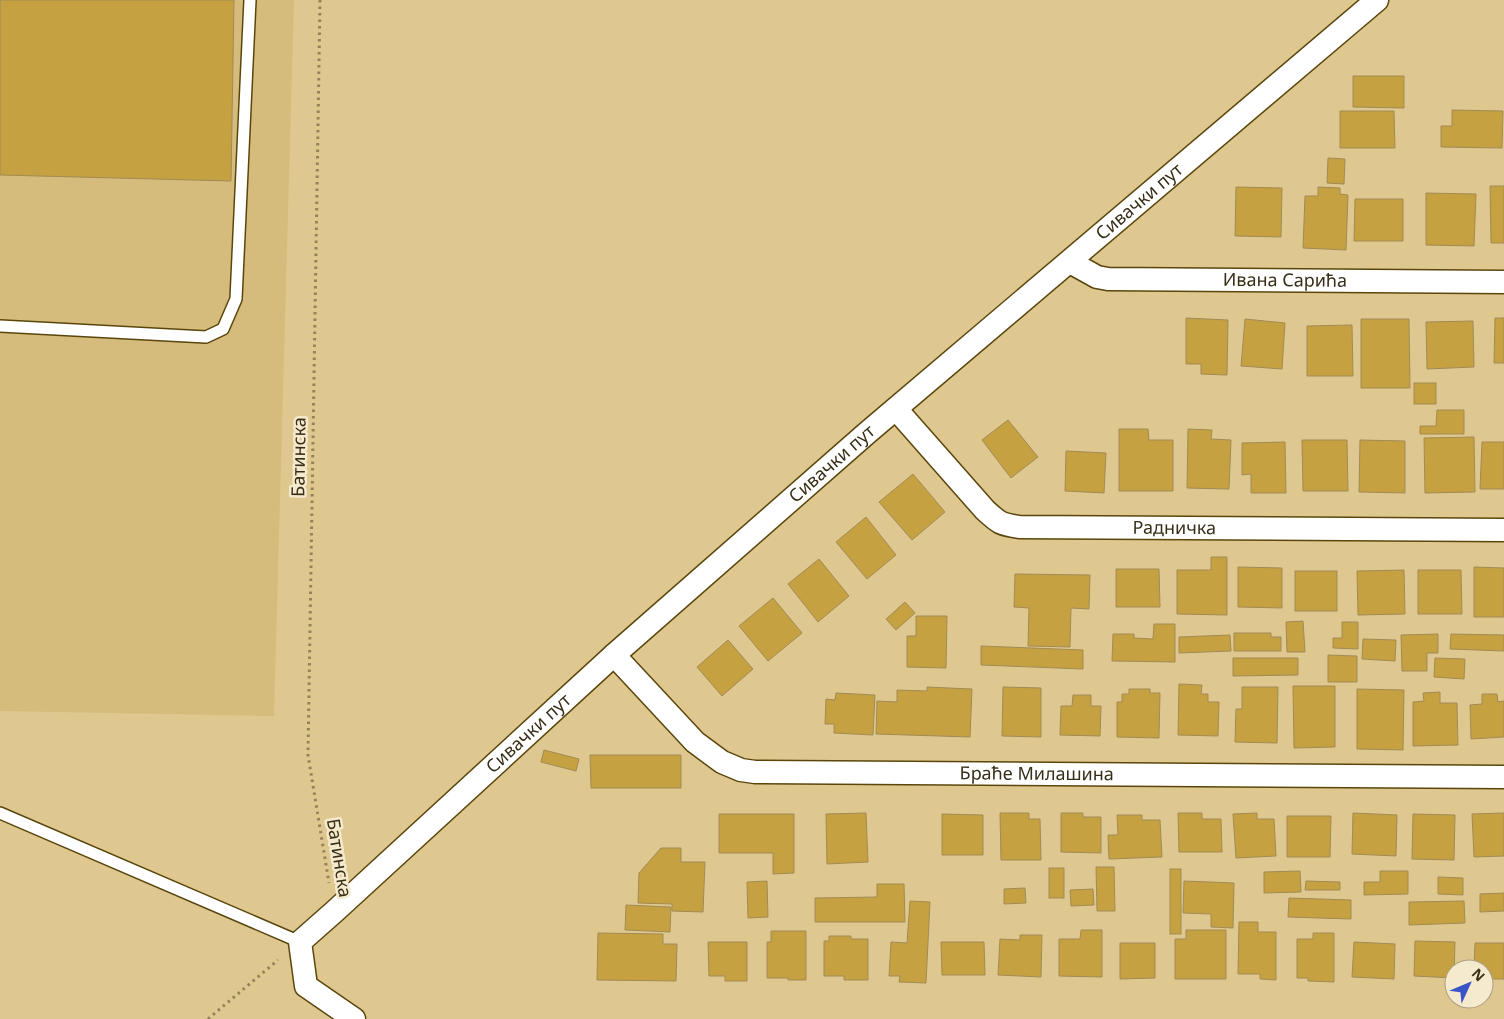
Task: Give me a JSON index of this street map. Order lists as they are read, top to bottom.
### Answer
{
  "streets": {
    "street": [
      "Сивачки пут",
      "Ивана Сарића",
      "Радничка",
      "Браће Милашина"
    ],
    "path": ["Батинска"]
  },
  "crossings": [
    ["Сивачки пут", "Ивана Сарића"],
    ["Сивачки пут", "Батинска"],
    ["Сивачки пут", "Радничка"],
    ["Сивачки пут", "Браће Милашина"]
  ],
  "north": "top right"
}
